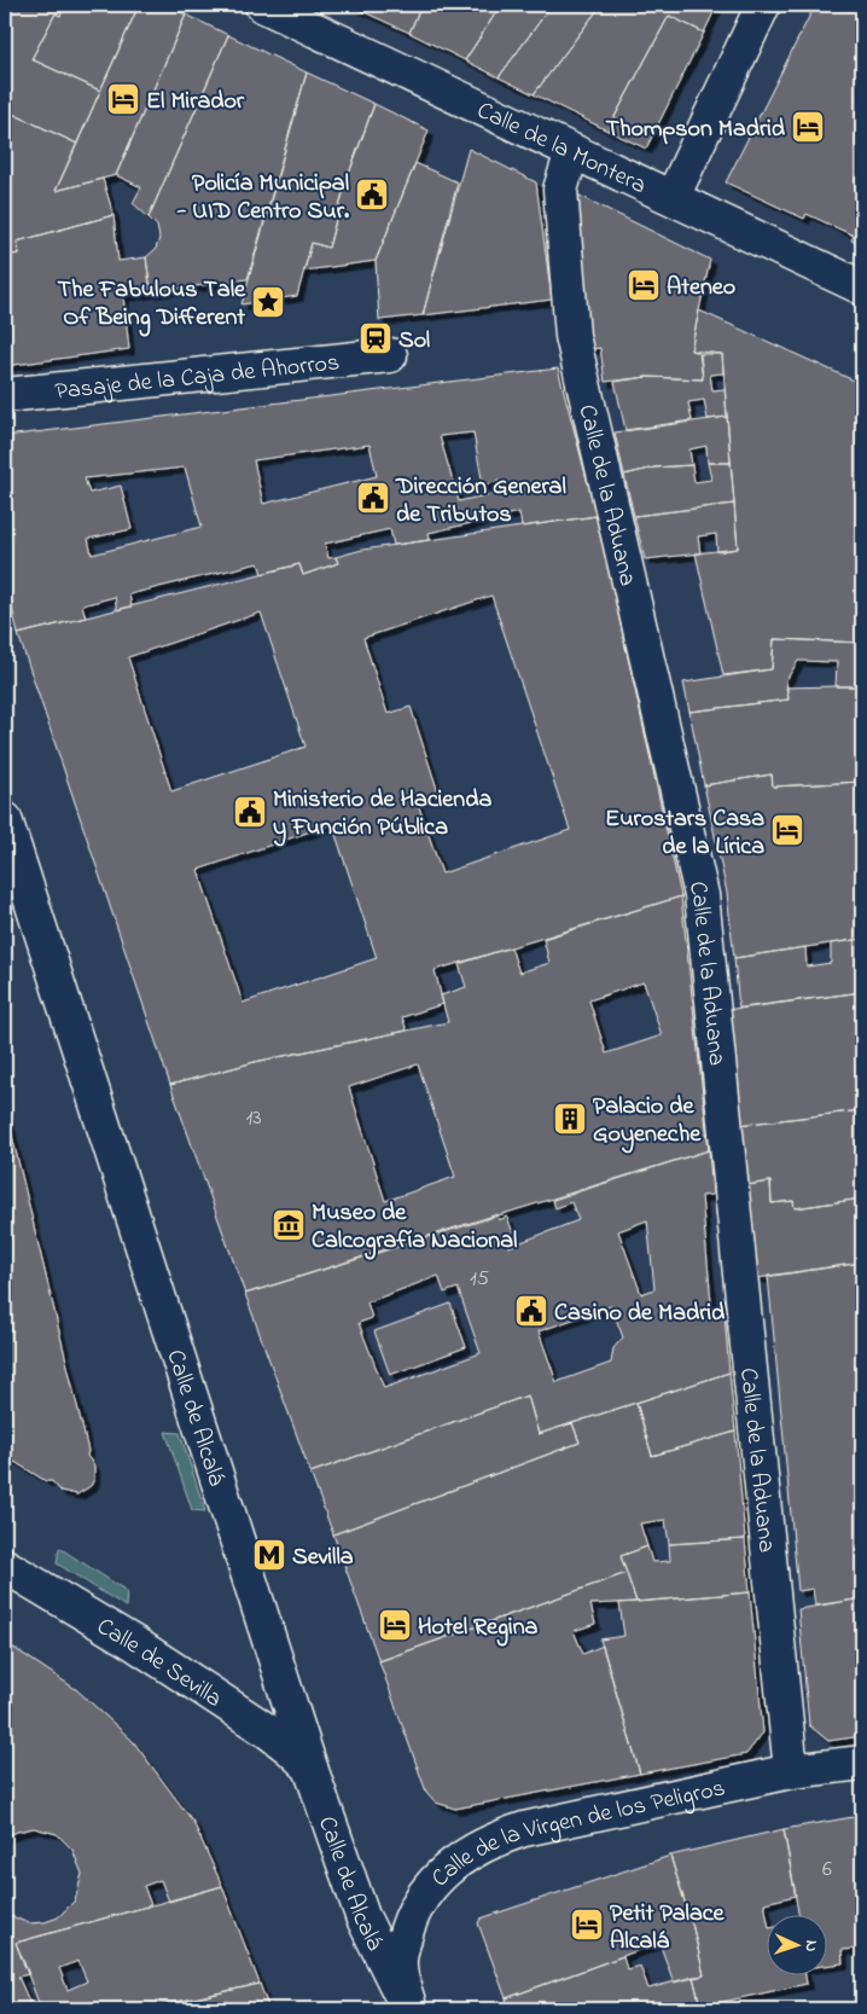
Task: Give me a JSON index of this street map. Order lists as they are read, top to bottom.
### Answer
{
  "streets": {
    "street": [
      "Calle de la Montera",
      "Pasaje de la Caja de Ahorros",
      "Calle de la Aduana",
      "Calle de Alcalá",
      "Calle de Sevilla",
      "Calle de la Virgen de los Peligros"
    ]
  },
  "crossings": [
    ["Calle de la Montera", "Calle de la Aduana"],
    ["Calle de la Aduana", "Calle de la Virgen de los Peligros"],
    ["Calle de Alcalá", "Calle de Sevilla"],
    ["Calle de Alcalá", "Calle de la Virgen de los Peligros"]
  ],
  "places": {
    "hotel": [
      "El Mirador",
      "Thompson Madrid",
      "Ateneo",
      "Eurostars Casa de la Lírica",
      "Hotel Regina",
      "Petit Palace Alcalá"
    ],
    "public building": [
      "Policía Municipal - UID Centro Sur.",
      "Dirección General de Tributos",
      "Ministerio de Hacienda y Función Pública",
      "Casino de Madrid"
    ],
    "place": ["The Fabulous Tale Of Being Different"],
    "station": ["Sol"],
    "building": ["Palacio de Goyeneche"],
    "museum": ["Museo de Calcografía Nacional"],
    "metro station": ["Sevilla"]
  },
  "house_numbers": ["13", "15", "6"],
  "north": "right"
}
